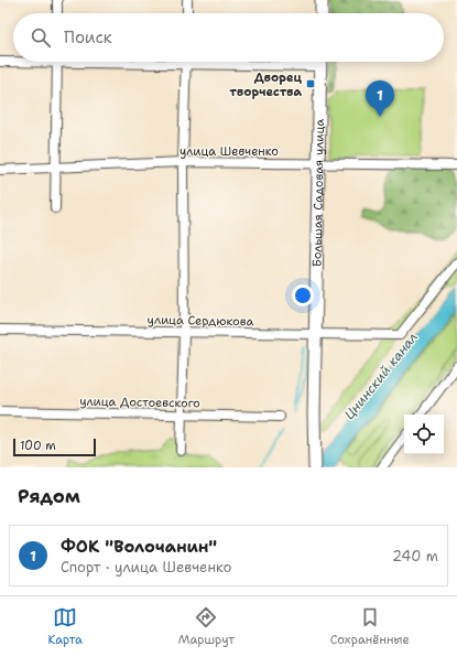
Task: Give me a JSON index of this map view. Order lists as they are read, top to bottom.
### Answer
{
  "streets": {
    "highway": ["Большая Садовая улица"],
    "street": ["улица Шевченко", "улица Сердюкова", "улица Достоевского"]
  },
  "crossings": [
    ["улица Шевченко", "Большая Садовая улица"],
    ["Большая Садовая улица", "улица Сердюкова"]
  ],
  "water": ["Цнинский канал"],
  "places": {
    "transit": ["Дворец творчества"]
  },
  "scale_bar": "100 m",
  "page": {
    "search": "Поиск",
    "pins": "1",
    "scale": "100 m",
    "heading": "Рядом",
    "list": [
      {
        "mark": "1",
        "name": "ФОК \"Волочанин\"",
        "note": "Спорт · улица Шевченко",
        "value": "240 m"
      }
    ],
    "nav": ["Карта", "Маршрут", "Сохранённые"]
  }
}
